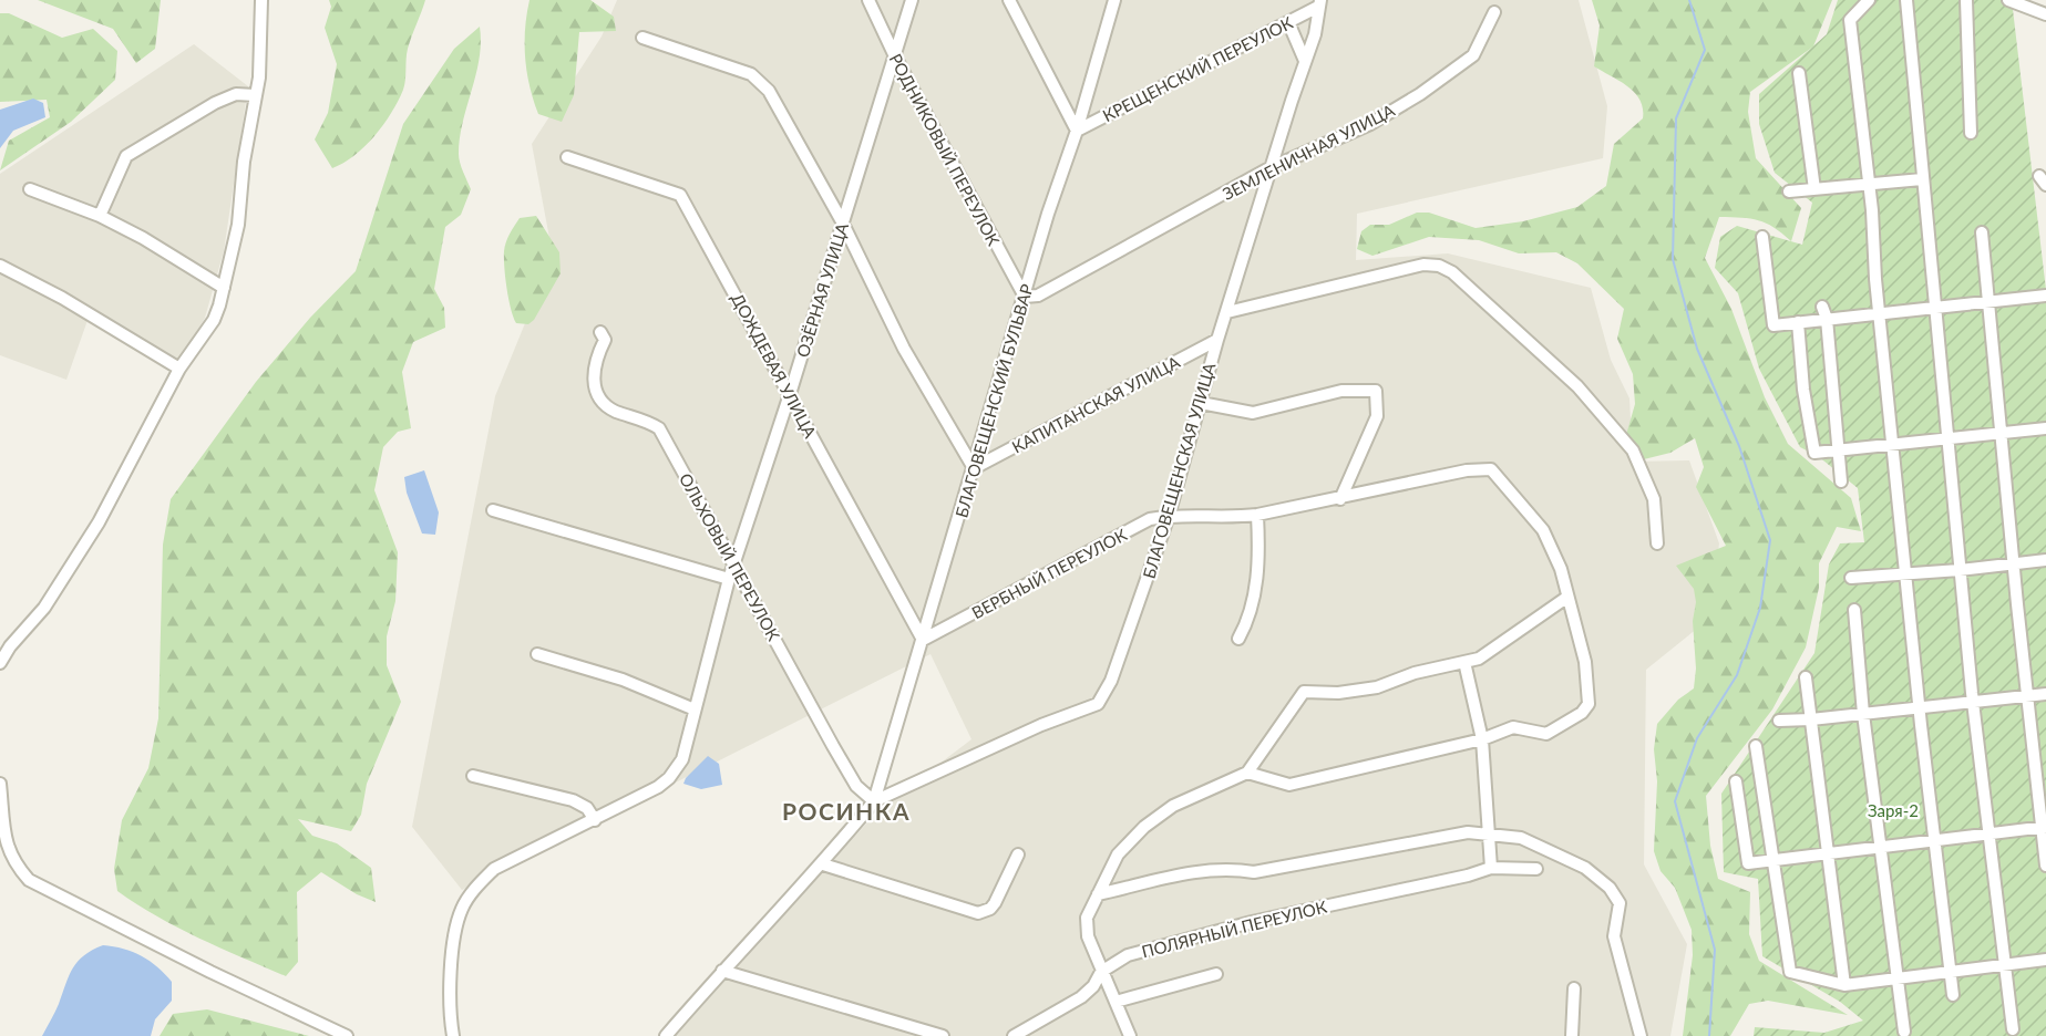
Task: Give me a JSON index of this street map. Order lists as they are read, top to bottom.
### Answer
{
  "streets": {
    "street": [
      "КРЕЩЕНСКИЙ ПЕРЕУЛОК",
      "РОДНИКОВЫЙ ПЕРЕУЛОК",
      "ЗЕМЛЕНИЧНАЯ УЛИЦА",
      "ОЗЁРНАЯ УЛИЦА",
      "ДОЖДЕВАЯ УЛИЦА",
      "БЛАГОВЕЩЕНСКИЙ БУЛЬВАР",
      "КАПИТАНСКАЯ УЛИЦА",
      "БЛАГОВЕЩЕНСКАЯ УЛИЦА",
      "ОЛЬХОВЫЙ ПЕРЕУЛОК",
      "ВЕРБНЫЙ ПЕРЕУЛОК",
      "ПОЛЯРНЫЙ ПЕРЕУЛОК"
    ]
  },
  "crossings": [
    ["КРЕЩЕНСКИЙ ПЕРЕУЛОК", "БЛАГОВЕЩЕНСКИЙ БУЛЬВАР"],
    ["КРЕЩЕНСКИЙ ПЕРЕУЛОК", "БЛАГОВЕЩЕНСКАЯ УЛИЦА"],
    ["РОДНИКОВЫЙ ПЕРЕУЛОК", "ЗЕМЛЕНИЧНАЯ УЛИЦА"],
    ["РОДНИКОВЫЙ ПЕРЕУЛОК", "ОЗЁРНАЯ УЛИЦА"],
    ["РОДНИКОВЫЙ ПЕРЕУЛОК", "БЛАГОВЕЩЕНСКИЙ БУЛЬВАР"],
    ["ЗЕМЛЕНИЧНАЯ УЛИЦА", "БЛАГОВЕЩЕНСКИЙ БУЛЬВАР"],
    ["ЗЕМЛЕНИЧНАЯ УЛИЦА", "БЛАГОВЕЩЕНСКАЯ УЛИЦА"],
    ["ОЗЁРНАЯ УЛИЦА", "ДОЖДЕВАЯ УЛИЦА"],
    ["ОЗЁРНАЯ УЛИЦА", "ОЛЬХОВЫЙ ПЕРЕУЛОК"],
    ["ДОЖДЕВАЯ УЛИЦА", "БЛАГОВЕЩЕНСКИЙ БУЛЬВАР"],
    ["ДОЖДЕВАЯ УЛИЦА", "ВЕРБНЫЙ ПЕРЕУЛОК"],
    ["БЛАГОВЕЩЕНСКИЙ БУЛЬВАР", "КАПИТАНСКАЯ УЛИЦА"],
    ["БЛАГОВЕЩЕНСКИЙ БУЛЬВАР", "БЛАГОВЕЩЕНСКАЯ УЛИЦА"],
    ["БЛАГОВЕЩЕНСКИЙ БУЛЬВАР", "ОЛЬХОВЫЙ ПЕРЕУЛОК"],
    ["БЛАГОВЕЩЕНСКИЙ БУЛЬВАР", "ВЕРБНЫЙ ПЕРЕУЛОК"],
    ["КАПИТАНСКАЯ УЛИЦА", "БЛАГОВЕЩЕНСКАЯ УЛИЦА"],
    ["БЛАГОВЕЩЕНСКАЯ УЛИЦА", "ОЛЬХОВЫЙ ПЕРЕУЛОК"],
    ["БЛАГОВЕЩЕНСКАЯ УЛИЦА", "ВЕРБНЫЙ ПЕРЕУЛОК"]
  ],
  "districts": ["РОСИНКА"],
  "parks": ["Заря-2"]
}
